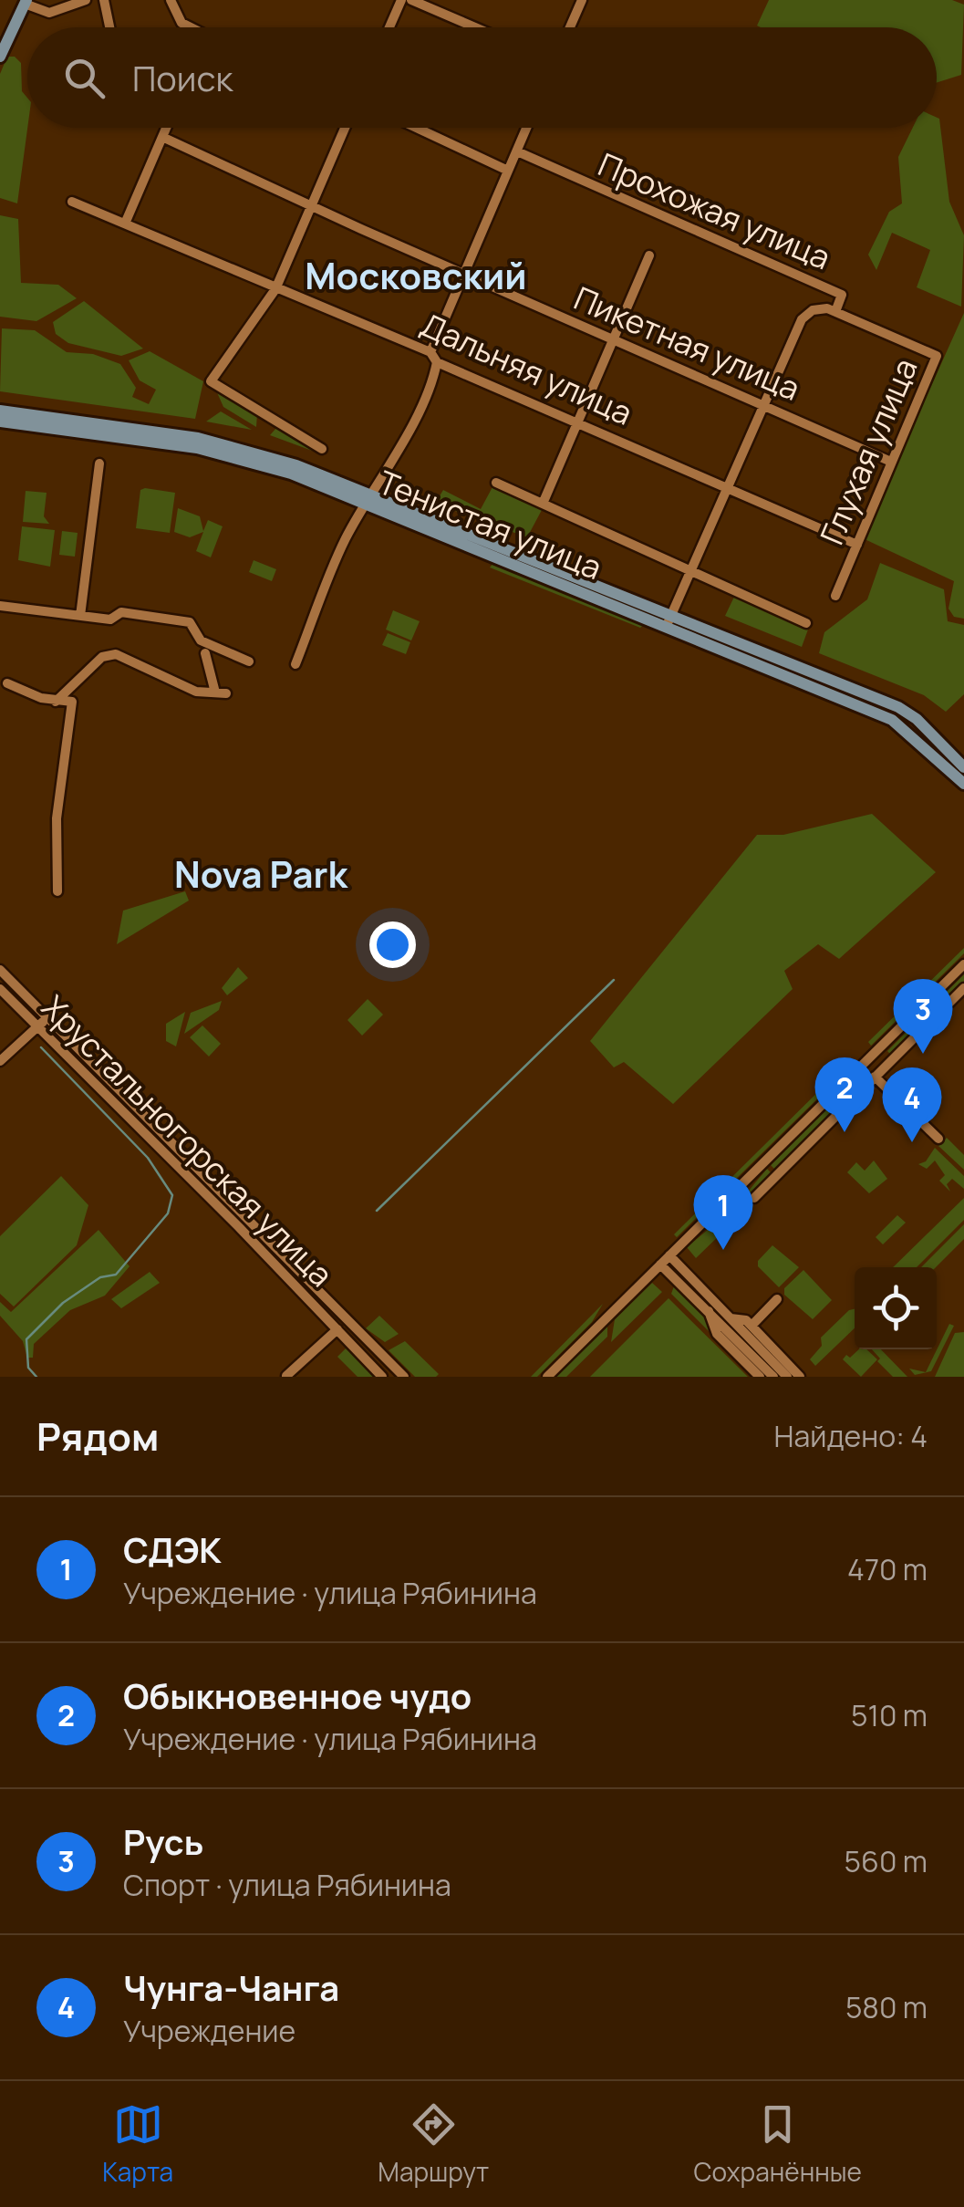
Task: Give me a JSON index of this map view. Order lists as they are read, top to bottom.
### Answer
{
  "streets": {
    "main road": ["Тенистая улица"],
    "street": [
      "Прохожая улица",
      "Пикетная улица",
      "Дальняя улица",
      "Глухая улица",
      "Хрустальногорская улица"
    ]
  },
  "crossings": [
    ["Прохожая улица", "Глухая улица"],
    ["Пикетная улица", "Глухая улица"],
    ["Дальняя улица", "Глухая улица"]
  ],
  "districts": ["Московский", "Nova Park"],
  "page": {
    "search": "Поиск",
    "pins": [
      "3",
      "2",
      "4",
      "1"
    ],
    "heading": ["Рядом", "Найдено: 4"],
    "list": [
      {
        "mark": "1",
        "name": "СДЭК",
        "note": "Учреждение · улица Рябинина",
        "value": "470 m"
      },
      {
        "mark": "2",
        "name": "Обыкновенное чудо",
        "note": "Учреждение · улица Рябинина",
        "value": "510 m"
      },
      {
        "mark": "3",
        "name": "Русь",
        "note": "Спорт · улица Рябинина",
        "value": "560 m"
      },
      {
        "mark": "4",
        "name": "Чунга-Чанга",
        "note": "Учреждение",
        "value": "580 m"
      }
    ],
    "nav": ["Карта", "Маршрут", "Сохранённые"]
  }
}
